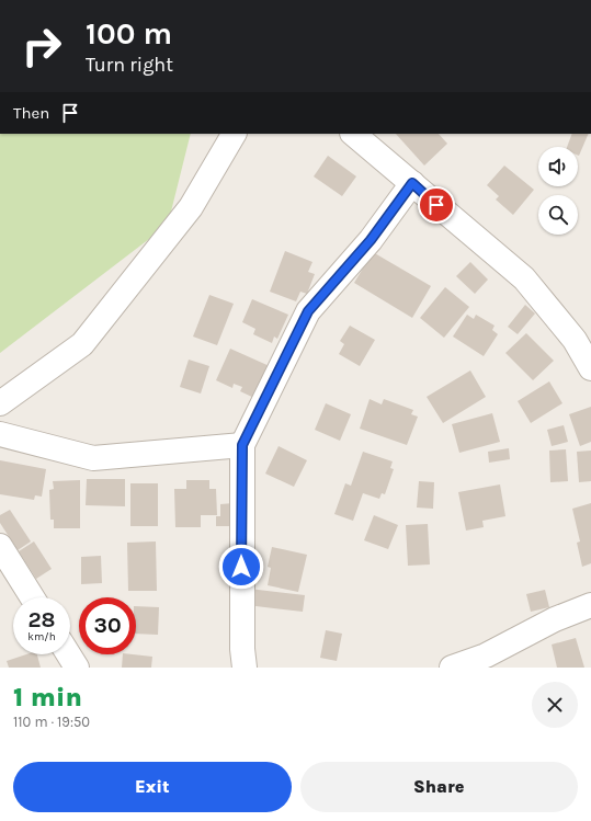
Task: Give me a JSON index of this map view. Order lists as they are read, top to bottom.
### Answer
{
  "page": {
    "turn": ["100 m", "Turn right"],
    "then": "Then",
    "speed": "28 km/h",
    "limit": "30",
    "heading": ["1 min", "110 m · 19:50"],
    "buttons": ["Exit", "Share"]
  }
}
